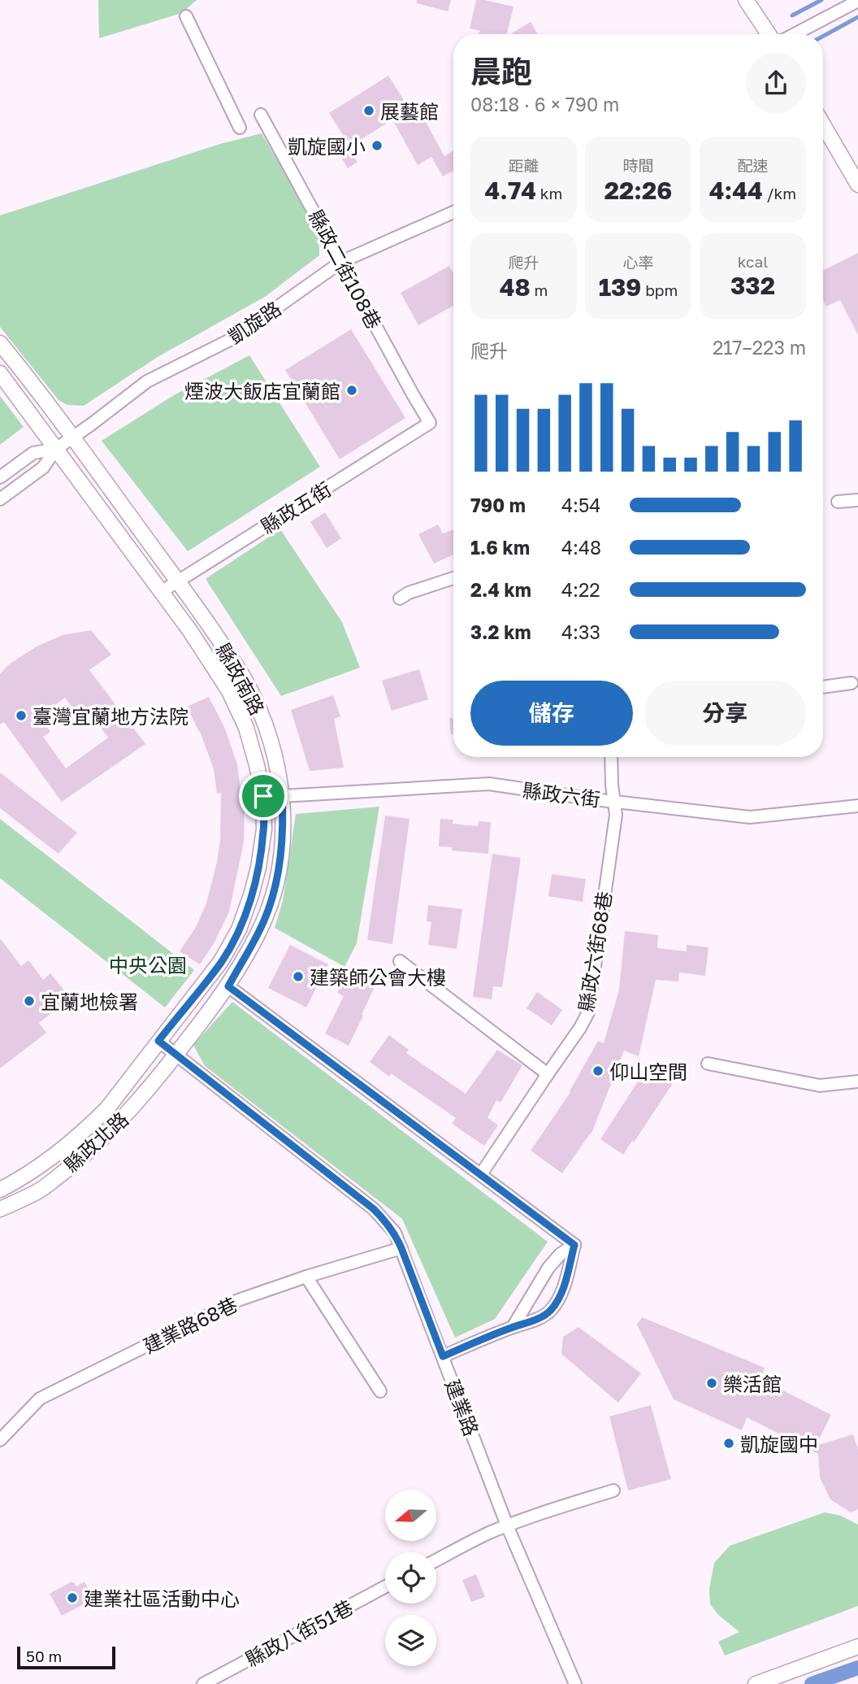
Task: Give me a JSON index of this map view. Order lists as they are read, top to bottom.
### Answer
{
  "streets": {
    "street": [
      "縣政二街108巷",
      "凱旋路",
      "縣政五街",
      "縣政南路",
      "縣政六街",
      "縣政六街68巷",
      "縣政北路",
      "建業路68巷",
      "建業路",
      "縣政八街51巷"
    ]
  },
  "crossings": [
    ["縣政二街108巷", "凱旋路"],
    ["縣政二街108巷", "縣政五街"],
    ["凱旋路", "縣政南路"],
    ["縣政五街", "縣政南路"],
    ["縣政南路", "縣政六街"],
    ["縣政南路", "縣政北路"],
    ["縣政南路", "建業路"],
    ["縣政六街", "縣政六街68巷"],
    ["縣政北路", "建業路"],
    ["建業路68巷", "建業路"]
  ],
  "parks": ["中央公園"],
  "places": [
    "展藝館",
    "凱旋國小",
    "煙波大飯店宜蘭館",
    "臺灣宜蘭地方法院",
    "建築師公會大樓",
    "宜蘭地檢署",
    "仰山空間",
    "樂活館",
    "凱旋國中",
    "建業社區活動中心"
  ],
  "scale_bar": "50 m",
  "north": "left",
  "page": {
    "heading": ["晨跑", "08:18 · 6 × 790 m"],
    "stats": [
      ["距離", "4.74 km"],
      ["時間", "22:26"],
      ["配速", "4:44 /km"],
      ["爬升", "48 m"],
      ["心率", "139 bpm"],
      ["kcal", "332"]
    ],
    "chart": ["爬升", "217–223 m"],
    "list": [
      {
        "name": "790 m",
        "note": "4:54"
      },
      {
        "name": "1.6 km",
        "note": "4:48"
      },
      {
        "name": "2.4 km",
        "note": "4:22"
      },
      {
        "name": "3.2 km",
        "note": "4:33"
      }
    ],
    "buttons": ["儲存", "分享"],
    "scale": "50 m"
  }
}
